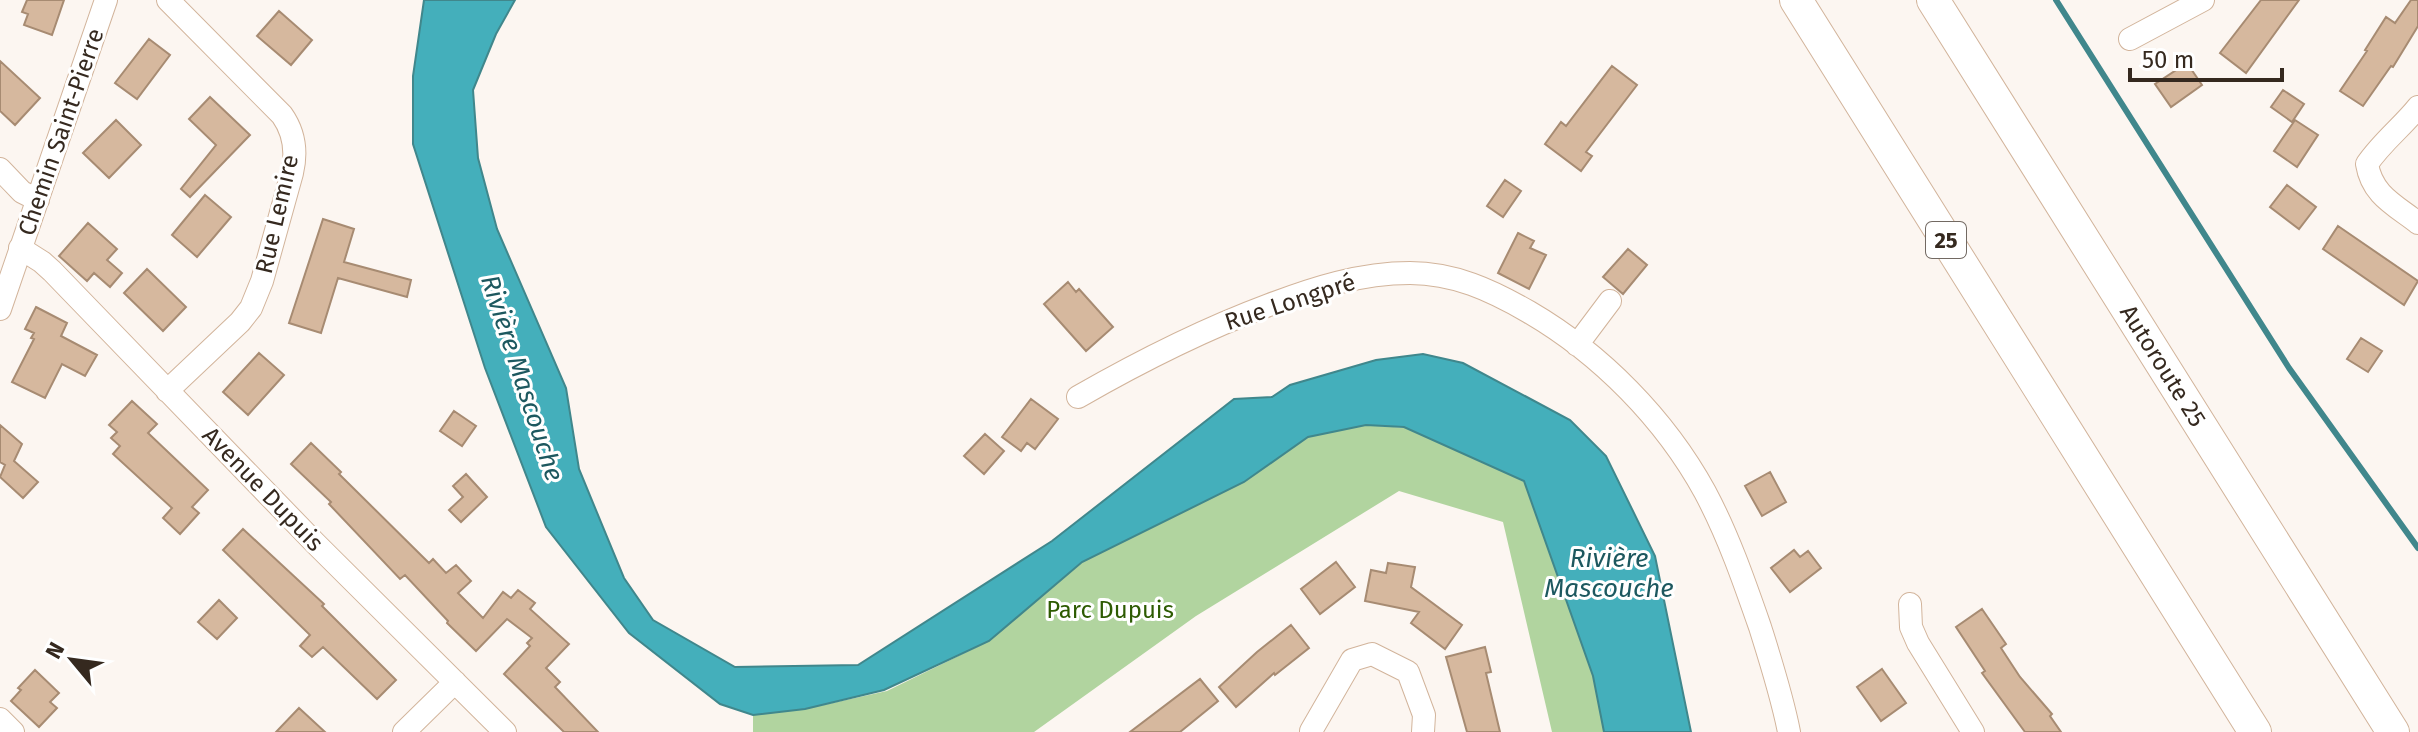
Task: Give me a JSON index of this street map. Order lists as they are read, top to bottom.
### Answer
{
  "streets": {
    "highway": ["25", "Autoroute 25"],
    "street": [
      "Chemin Saint-Pierre",
      "Rue Lemire",
      "Rue Longpré",
      "Avenue Dupuis"
    ]
  },
  "crossings": [
    ["Chemin Saint-Pierre", "Avenue Dupuis"],
    ["Rue Lemire", "Avenue Dupuis"]
  ],
  "water": ["Rivière Mascouche"],
  "parks": ["Parc Dupuis"],
  "scale_bar": "50 m",
  "north": "top left"
}
